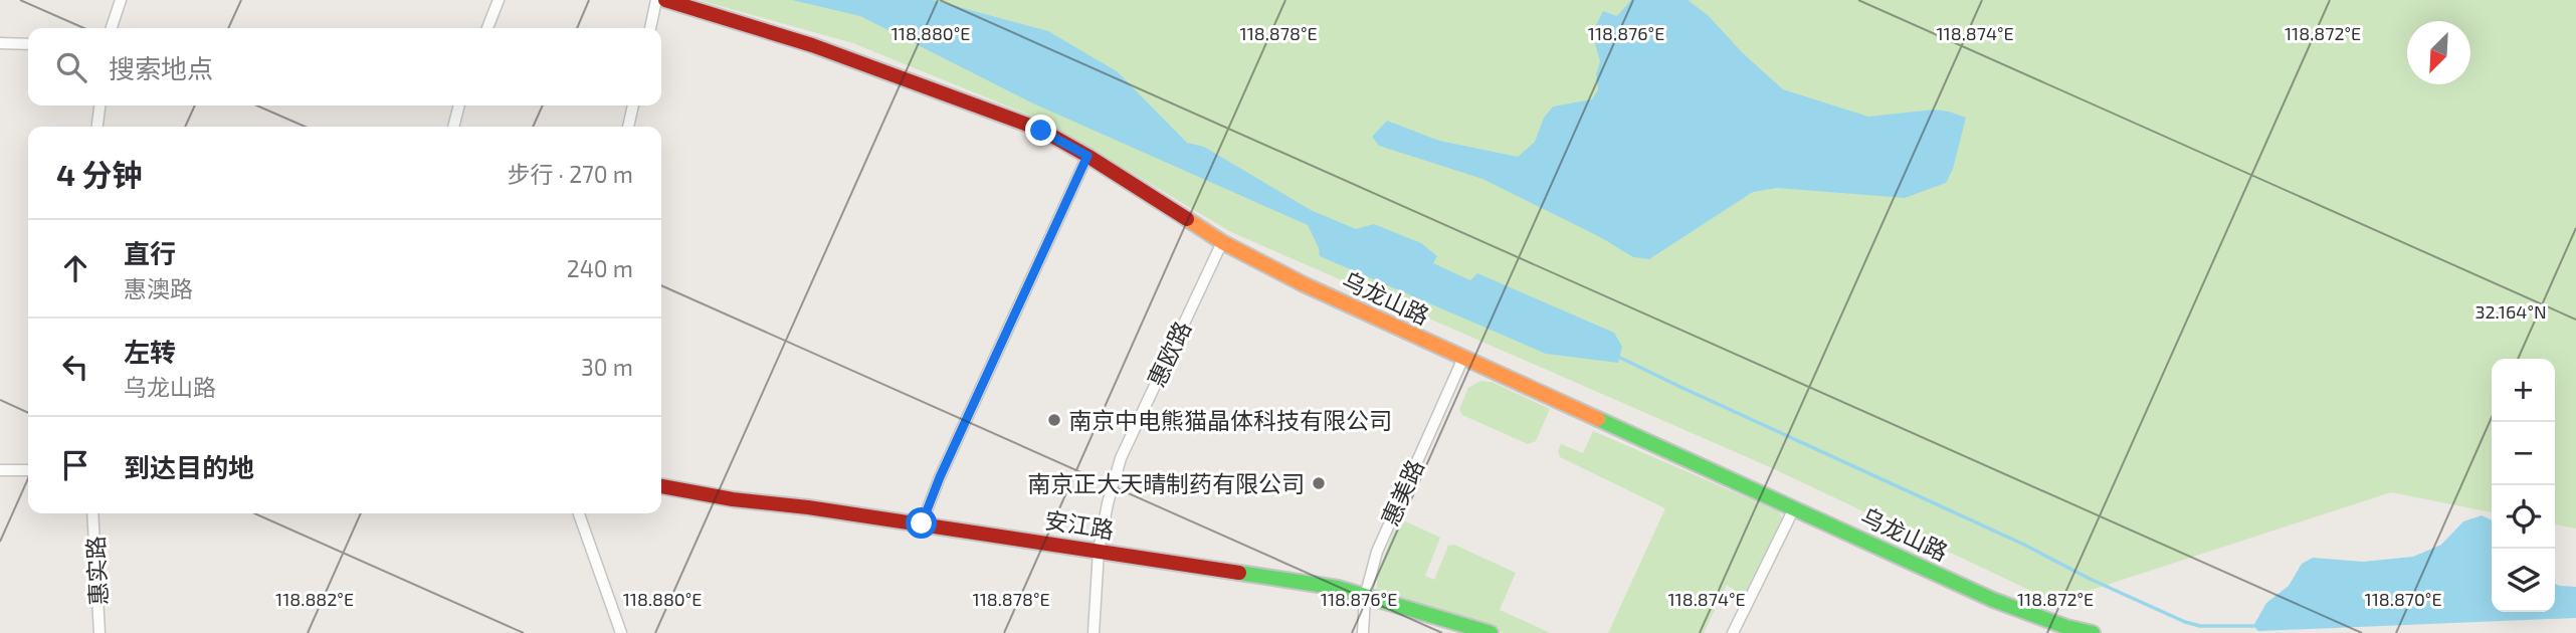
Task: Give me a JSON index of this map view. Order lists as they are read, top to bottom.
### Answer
{
  "streets": {
    "street": [
      "乌龙山路",
      "惠欧路",
      "惠美路",
      "安江路",
      "惠实路"
    ]
  },
  "crossings": [
    ["乌龙山路", "惠欧路"],
    ["乌龙山路", "惠美路"],
    ["惠欧路", "安江路"],
    ["惠美路", "安江路"]
  ],
  "places": ["南京中电熊猫晶体科技有限公司", "南京正大天晴制药有限公司"],
  "north": "bottom left",
  "page": {
    "search": "搜索地点",
    "heading": ["4 分钟", "步行 · 270 m"],
    "list": [
      ["直行", "惠澳路", "240 m"],
      ["左转", "乌龙山路", "30 m"],
      "到达目的地"
    ],
    "map_buttons": ["+", "−"]
  },
  "coordinates": [
    "118.874°E",
    "118.880°E",
    "118.878°E",
    "118.876°E",
    "118.872°E",
    "32.164°N",
    "118.882°E",
    "118.870°E"
  ]
}
